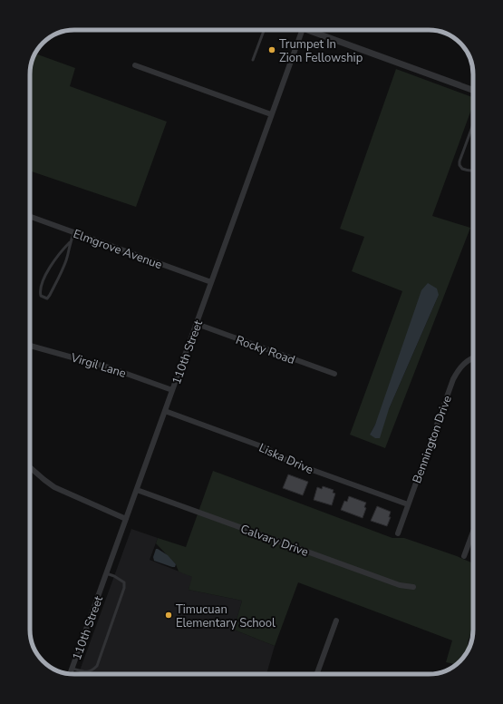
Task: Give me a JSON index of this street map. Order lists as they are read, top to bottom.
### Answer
{
  "streets": {
    "street": [
      "Elmgrove Avenue",
      "Rocky Road",
      "110th Street",
      "Virgil Lane",
      "Bennington Drive",
      "Liska Drive",
      "Calvary Drive"
    ]
  },
  "crossings": [
    ["Elmgrove Avenue", "110th Street"],
    ["Rocky Road", "110th Street"],
    ["110th Street", "Virgil Lane"],
    ["110th Street", "Liska Drive"],
    ["110th Street", "Calvary Drive"],
    ["Bennington Drive", "Liska Drive"]
  ],
  "places": ["Trumpet In Zion Fellowship", "Timucuan Elementary School"]
}
